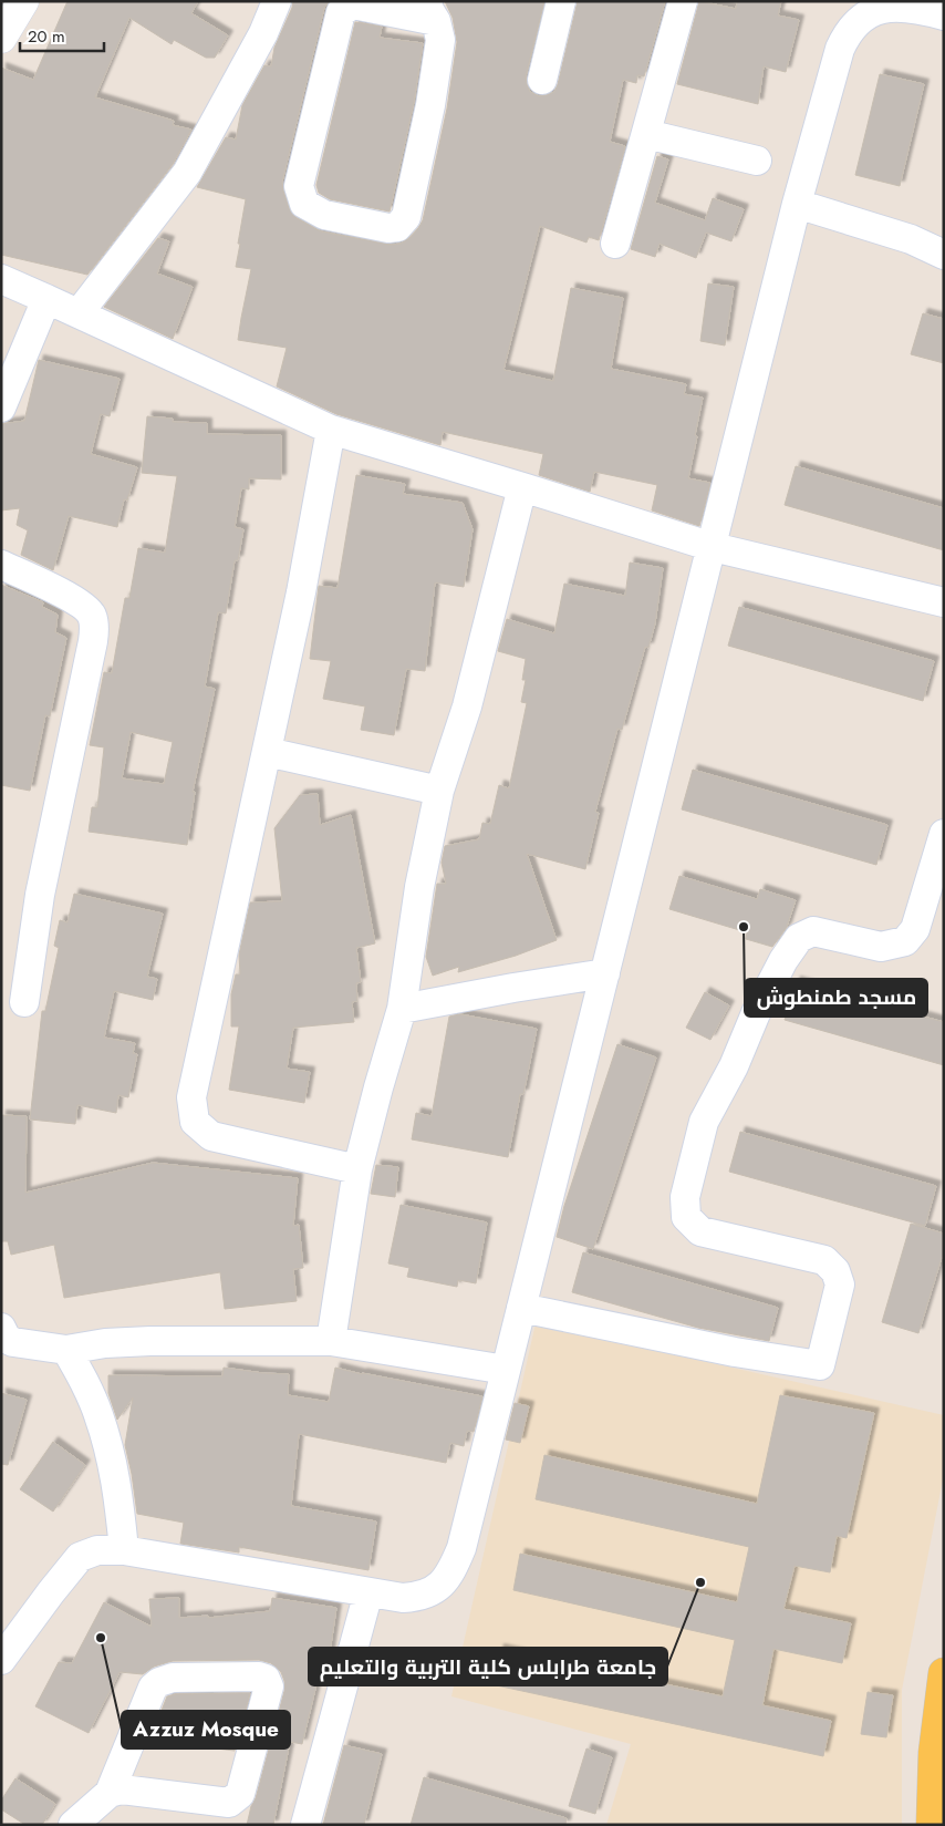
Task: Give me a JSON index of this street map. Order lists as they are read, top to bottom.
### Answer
{
  "places": ["مسجد طمنطوش", "جامعة طرابلس كلية التربية والتعليم", "Azzuz Mosque"],
  "scale_bar": "20 m"
}
